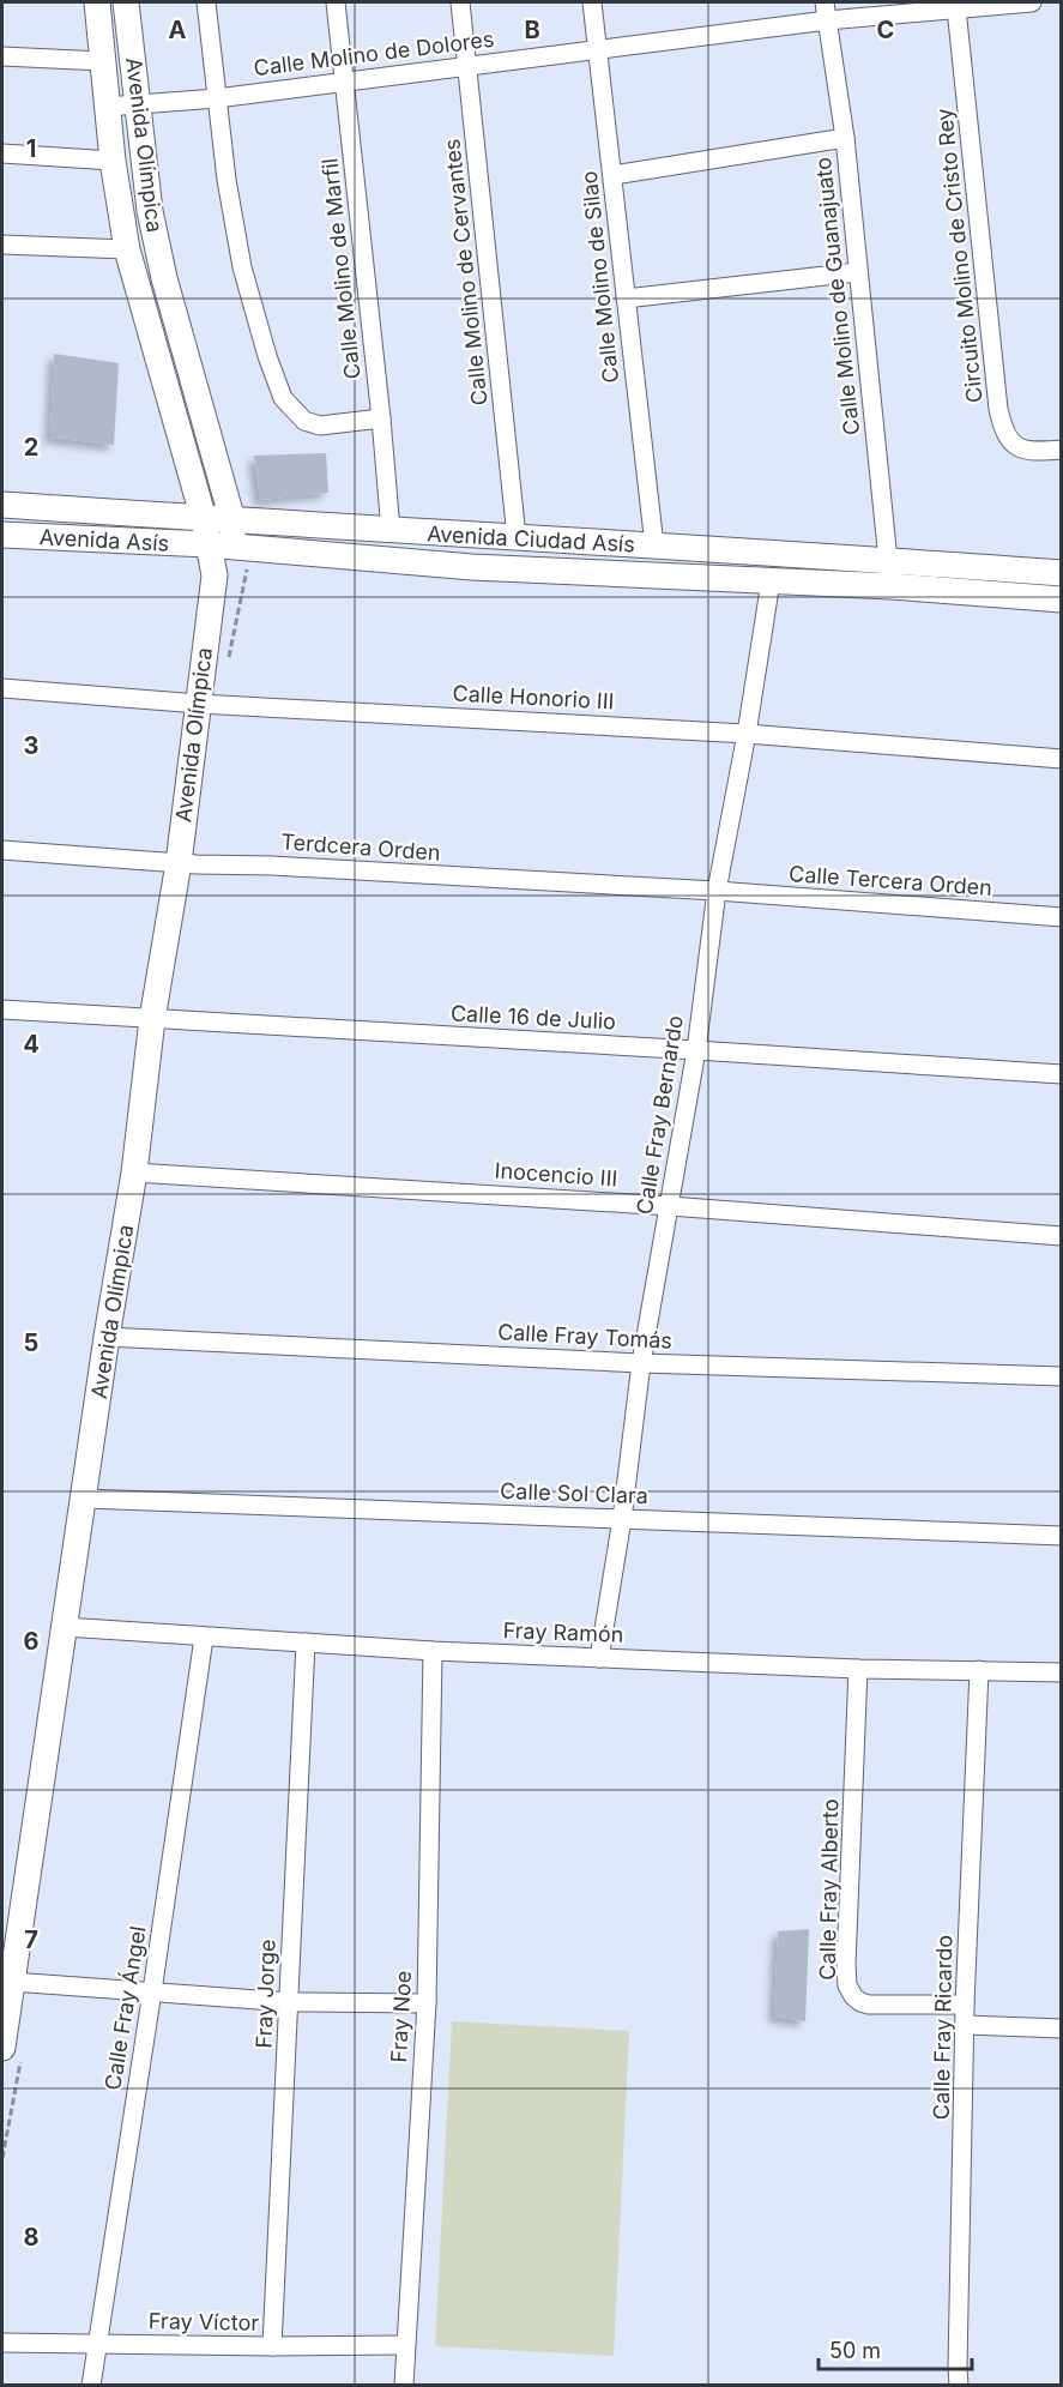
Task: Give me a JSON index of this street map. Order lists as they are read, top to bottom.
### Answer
{
  "streets": {
    "street": [
      "Calle Molino de Dolores",
      "Avenida Olímpica",
      "Circuito Molino de Cristo Rey",
      "Calle Molino de Marfil",
      "Calle Molino de Cervantes",
      "Calle Molino de Silao",
      "Calle Molino de Guanajuato",
      "Avenida Ciudad Asís",
      "Avenida Asís",
      "Calle Honorio III",
      "Terdcera Orden",
      "Calle Tercera Orden",
      "Calle 16 de Julio",
      "Calle Fray Bernardo",
      "Inocencio III",
      "Calle Fray Tomás",
      "Calle Sol Clara",
      "Fray Ramón",
      "Calle Fray Alberto",
      "Fray Jorge",
      "Calle Fray Ángel",
      "Fray Noe",
      "Calle Fray Ricardo",
      "Fray Víctor"
    ]
  },
  "crossings": [
    ["Calle Molino de Dolores", "Avenida Olímpica"],
    ["Calle Molino de Dolores", "Circuito Molino de Cristo Rey"],
    ["Calle Molino de Dolores", "Calle Molino de Marfil"],
    ["Calle Molino de Dolores", "Calle Molino de Cervantes"],
    ["Calle Molino de Dolores", "Calle Molino de Silao"],
    ["Calle Molino de Dolores", "Calle Molino de Guanajuato"],
    ["Avenida Olímpica", "Avenida Ciudad Asís"],
    ["Avenida Olímpica", "Avenida Asís"],
    ["Avenida Olímpica", "Calle Honorio III"],
    ["Avenida Olímpica", "Terdcera Orden"],
    ["Avenida Olímpica", "Calle 16 de Julio"],
    ["Avenida Olímpica", "Inocencio III"],
    ["Avenida Olímpica", "Calle Fray Tomás"],
    ["Avenida Olímpica", "Calle Sol Clara"],
    ["Avenida Olímpica", "Fray Ramón"],
    ["Calle Molino de Marfil", "Avenida Ciudad Asís"],
    ["Calle Molino de Cervantes", "Avenida Ciudad Asís"],
    ["Calle Molino de Silao", "Avenida Ciudad Asís"],
    ["Calle Molino de Guanajuato", "Avenida Ciudad Asís"],
    ["Avenida Ciudad Asís", "Avenida Asís"],
    ["Avenida Ciudad Asís", "Calle Fray Bernardo"],
    ["Calle Honorio III", "Calle Fray Bernardo"],
    ["Terdcera Orden", "Calle Tercera Orden"],
    ["Terdcera Orden", "Calle Fray Bernardo"],
    ["Calle Tercera Orden", "Calle Fray Bernardo"],
    ["Calle 16 de Julio", "Calle Fray Bernardo"],
    ["Calle Fray Bernardo", "Inocencio III"],
    ["Calle Fray Bernardo", "Calle Fray Tomás"],
    ["Calle Fray Bernardo", "Calle Sol Clara"],
    ["Calle Fray Bernardo", "Fray Ramón"],
    ["Fray Ramón", "Calle Fray Alberto"],
    ["Fray Ramón", "Fray Jorge"],
    ["Fray Ramón", "Calle Fray Ángel"],
    ["Fray Ramón", "Fray Noe"],
    ["Fray Ramón", "Calle Fray Ricardo"],
    ["Calle Fray Alberto", "Calle Fray Ricardo"],
    ["Fray Jorge", "Fray Víctor"],
    ["Calle Fray Ángel", "Fray Víctor"],
    ["Fray Noe", "Fray Víctor"]
  ],
  "scale_bar": "50 m",
  "grid": {
    "columns": ["A", "B", "C"],
    "rows": [
      "1",
      "2",
      "3",
      "4",
      "5",
      "6",
      "7",
      "8"
    ]
  }
}
